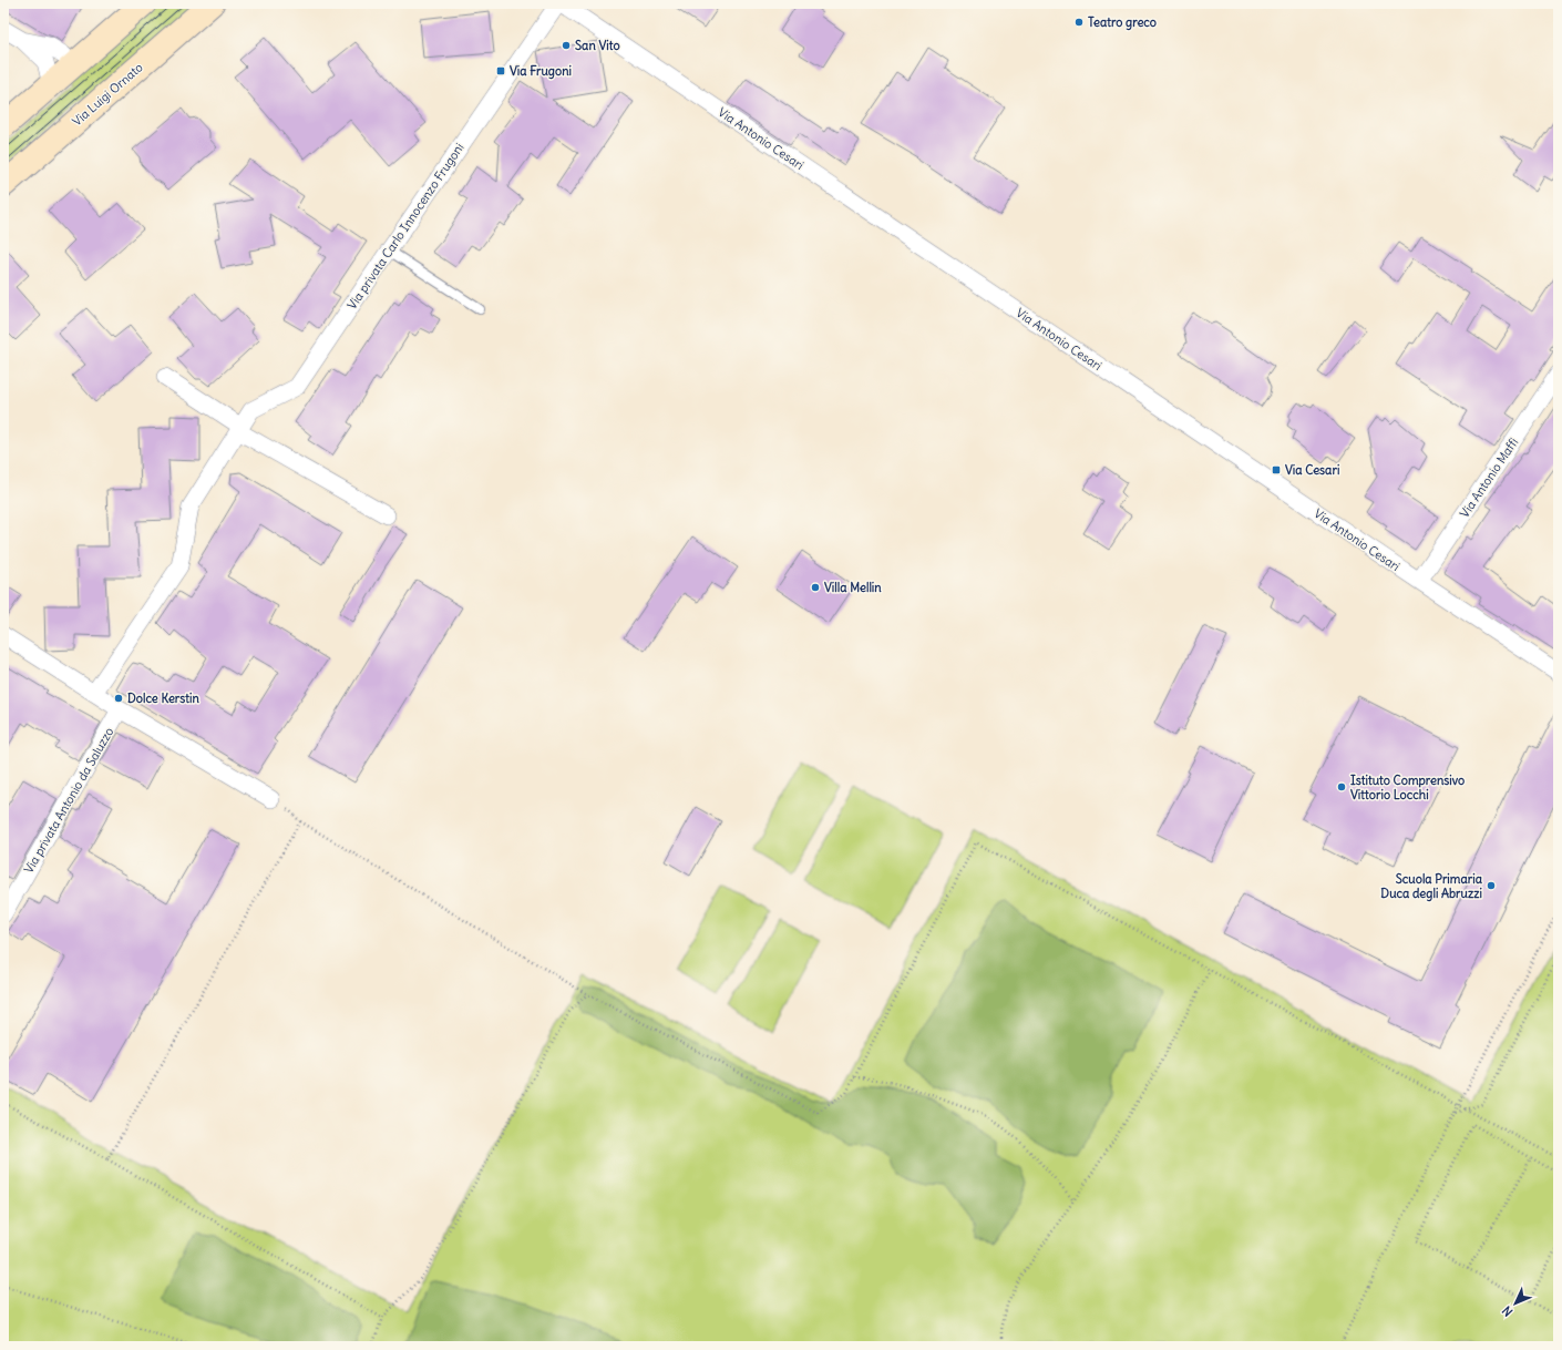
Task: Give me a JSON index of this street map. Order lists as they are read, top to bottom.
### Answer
{
  "streets": {
    "main road": ["Via Luigi Ornato"],
    "street": [
      "Via Antonio Cesari",
      "Via privata Carlo Innocenzo Frugoni",
      "Via Antonio Maffi",
      "Via privata Antonio da Saluzzo"
    ]
  },
  "crossings": [
    ["Via Antonio Cesari", "Via privata Carlo Innocenzo Frugoni"],
    ["Via Antonio Cesari", "Via Antonio Maffi"]
  ],
  "places": {
    "other": [
      "Teatro greco",
      "San Vito",
      "Villa Mellin",
      "Dolce Kerstin",
      "Istituto Comprensivo Vittorio Locchi",
      "Scuola Primaria Duca degli Abruzzi"
    ],
    "transit": ["Via Frugoni", "Via Cesari"]
  },
  "north": "bottom left"
}
